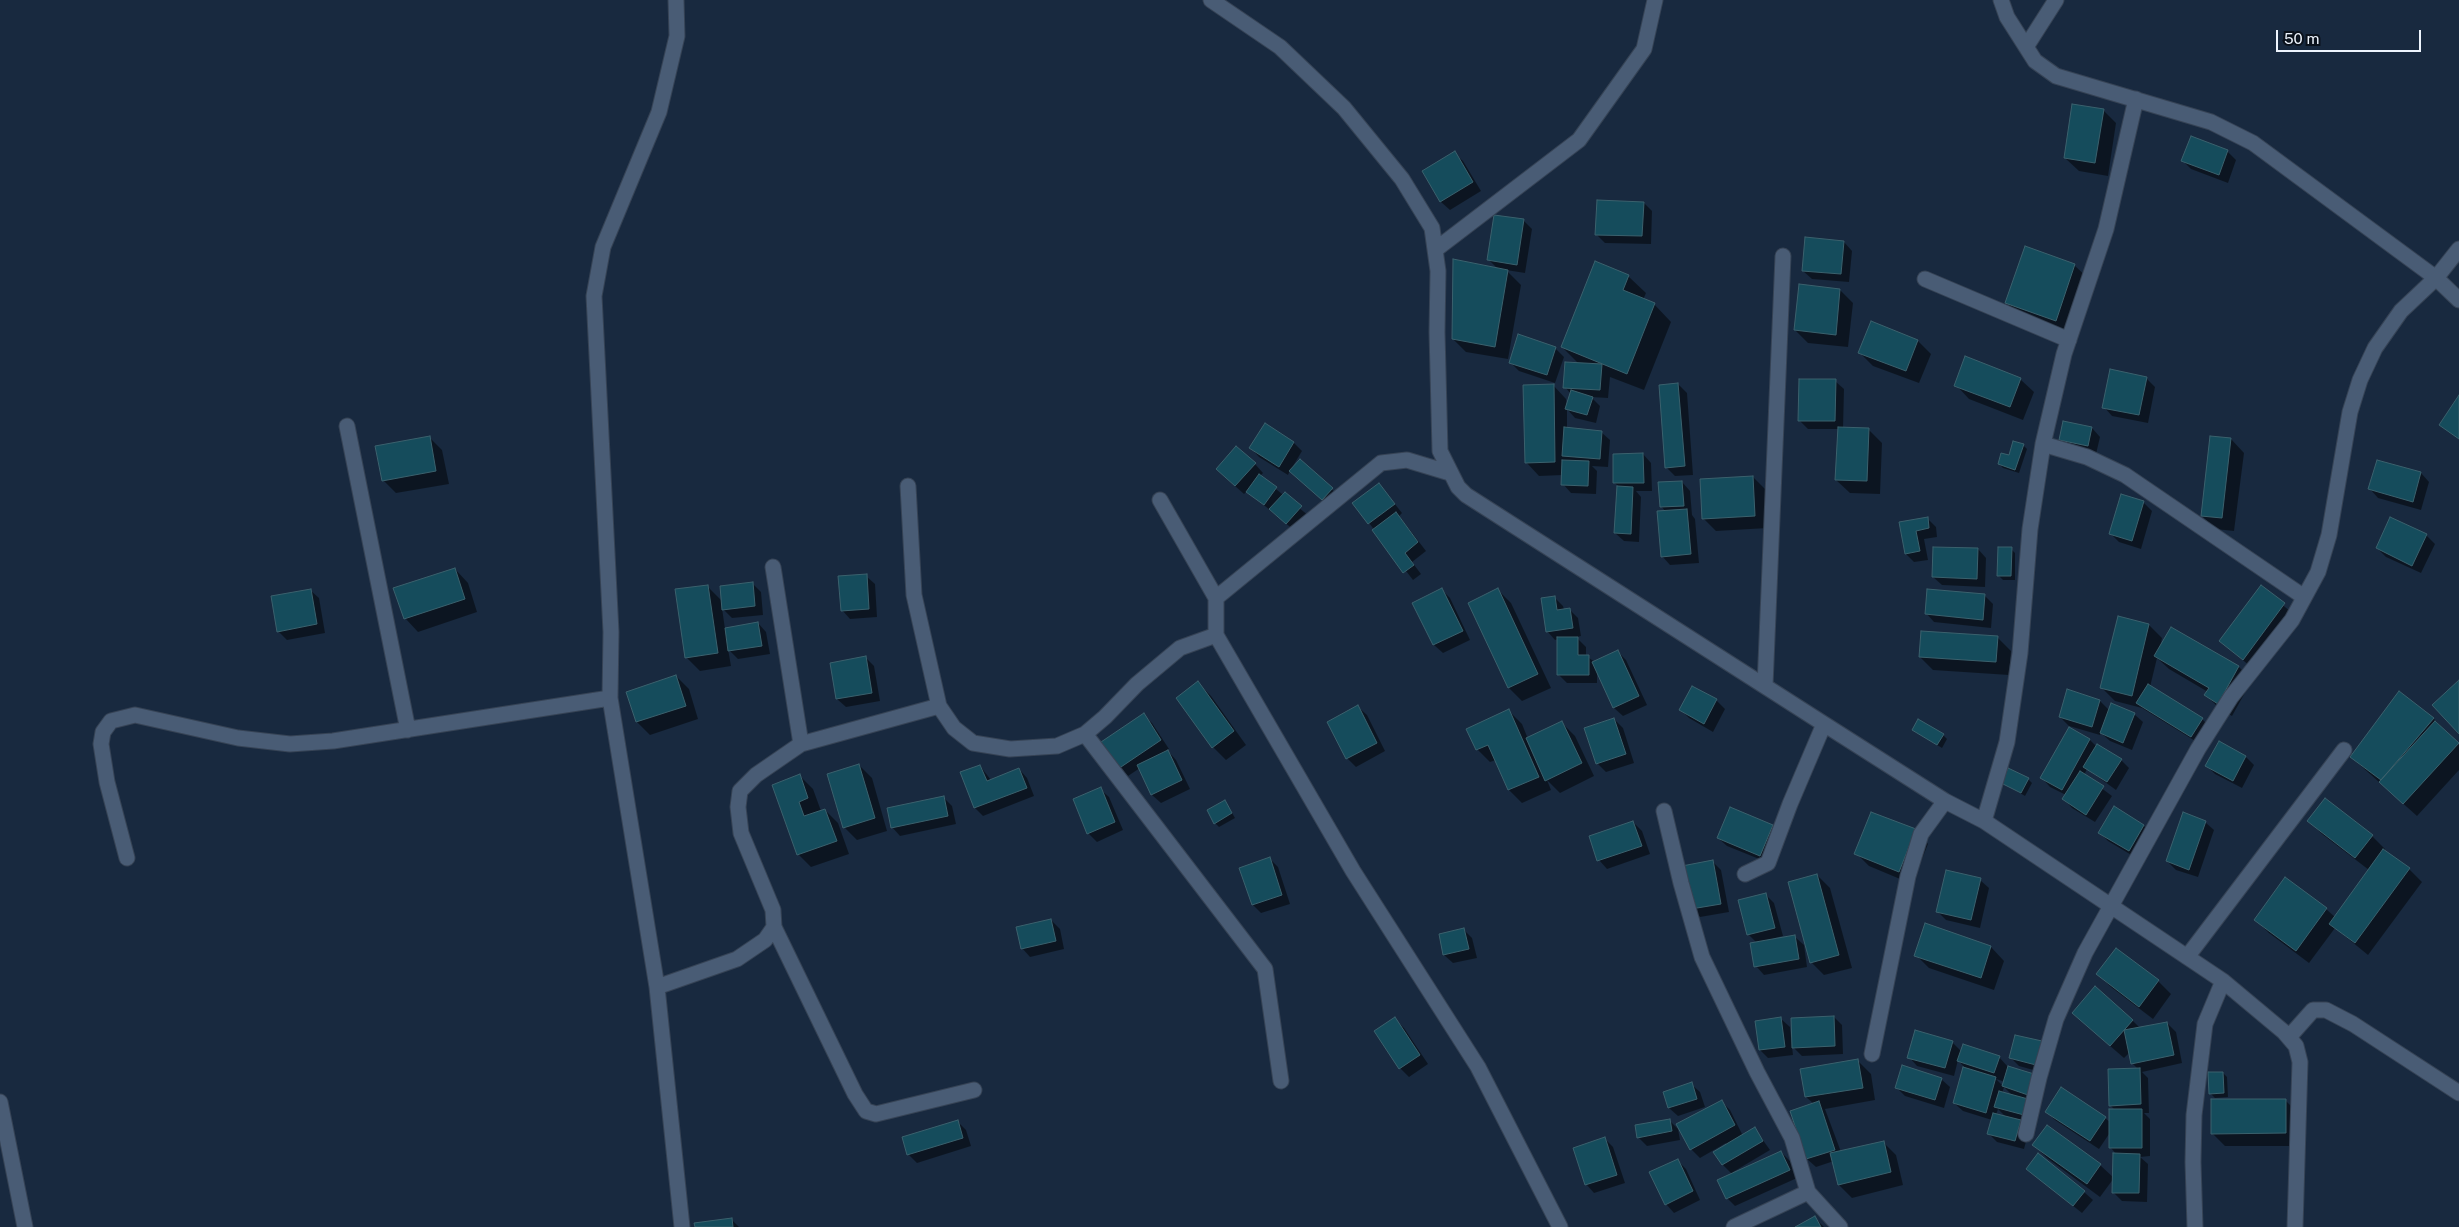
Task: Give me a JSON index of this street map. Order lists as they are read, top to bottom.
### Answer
{
  "scale_bar": "50 m"
}
